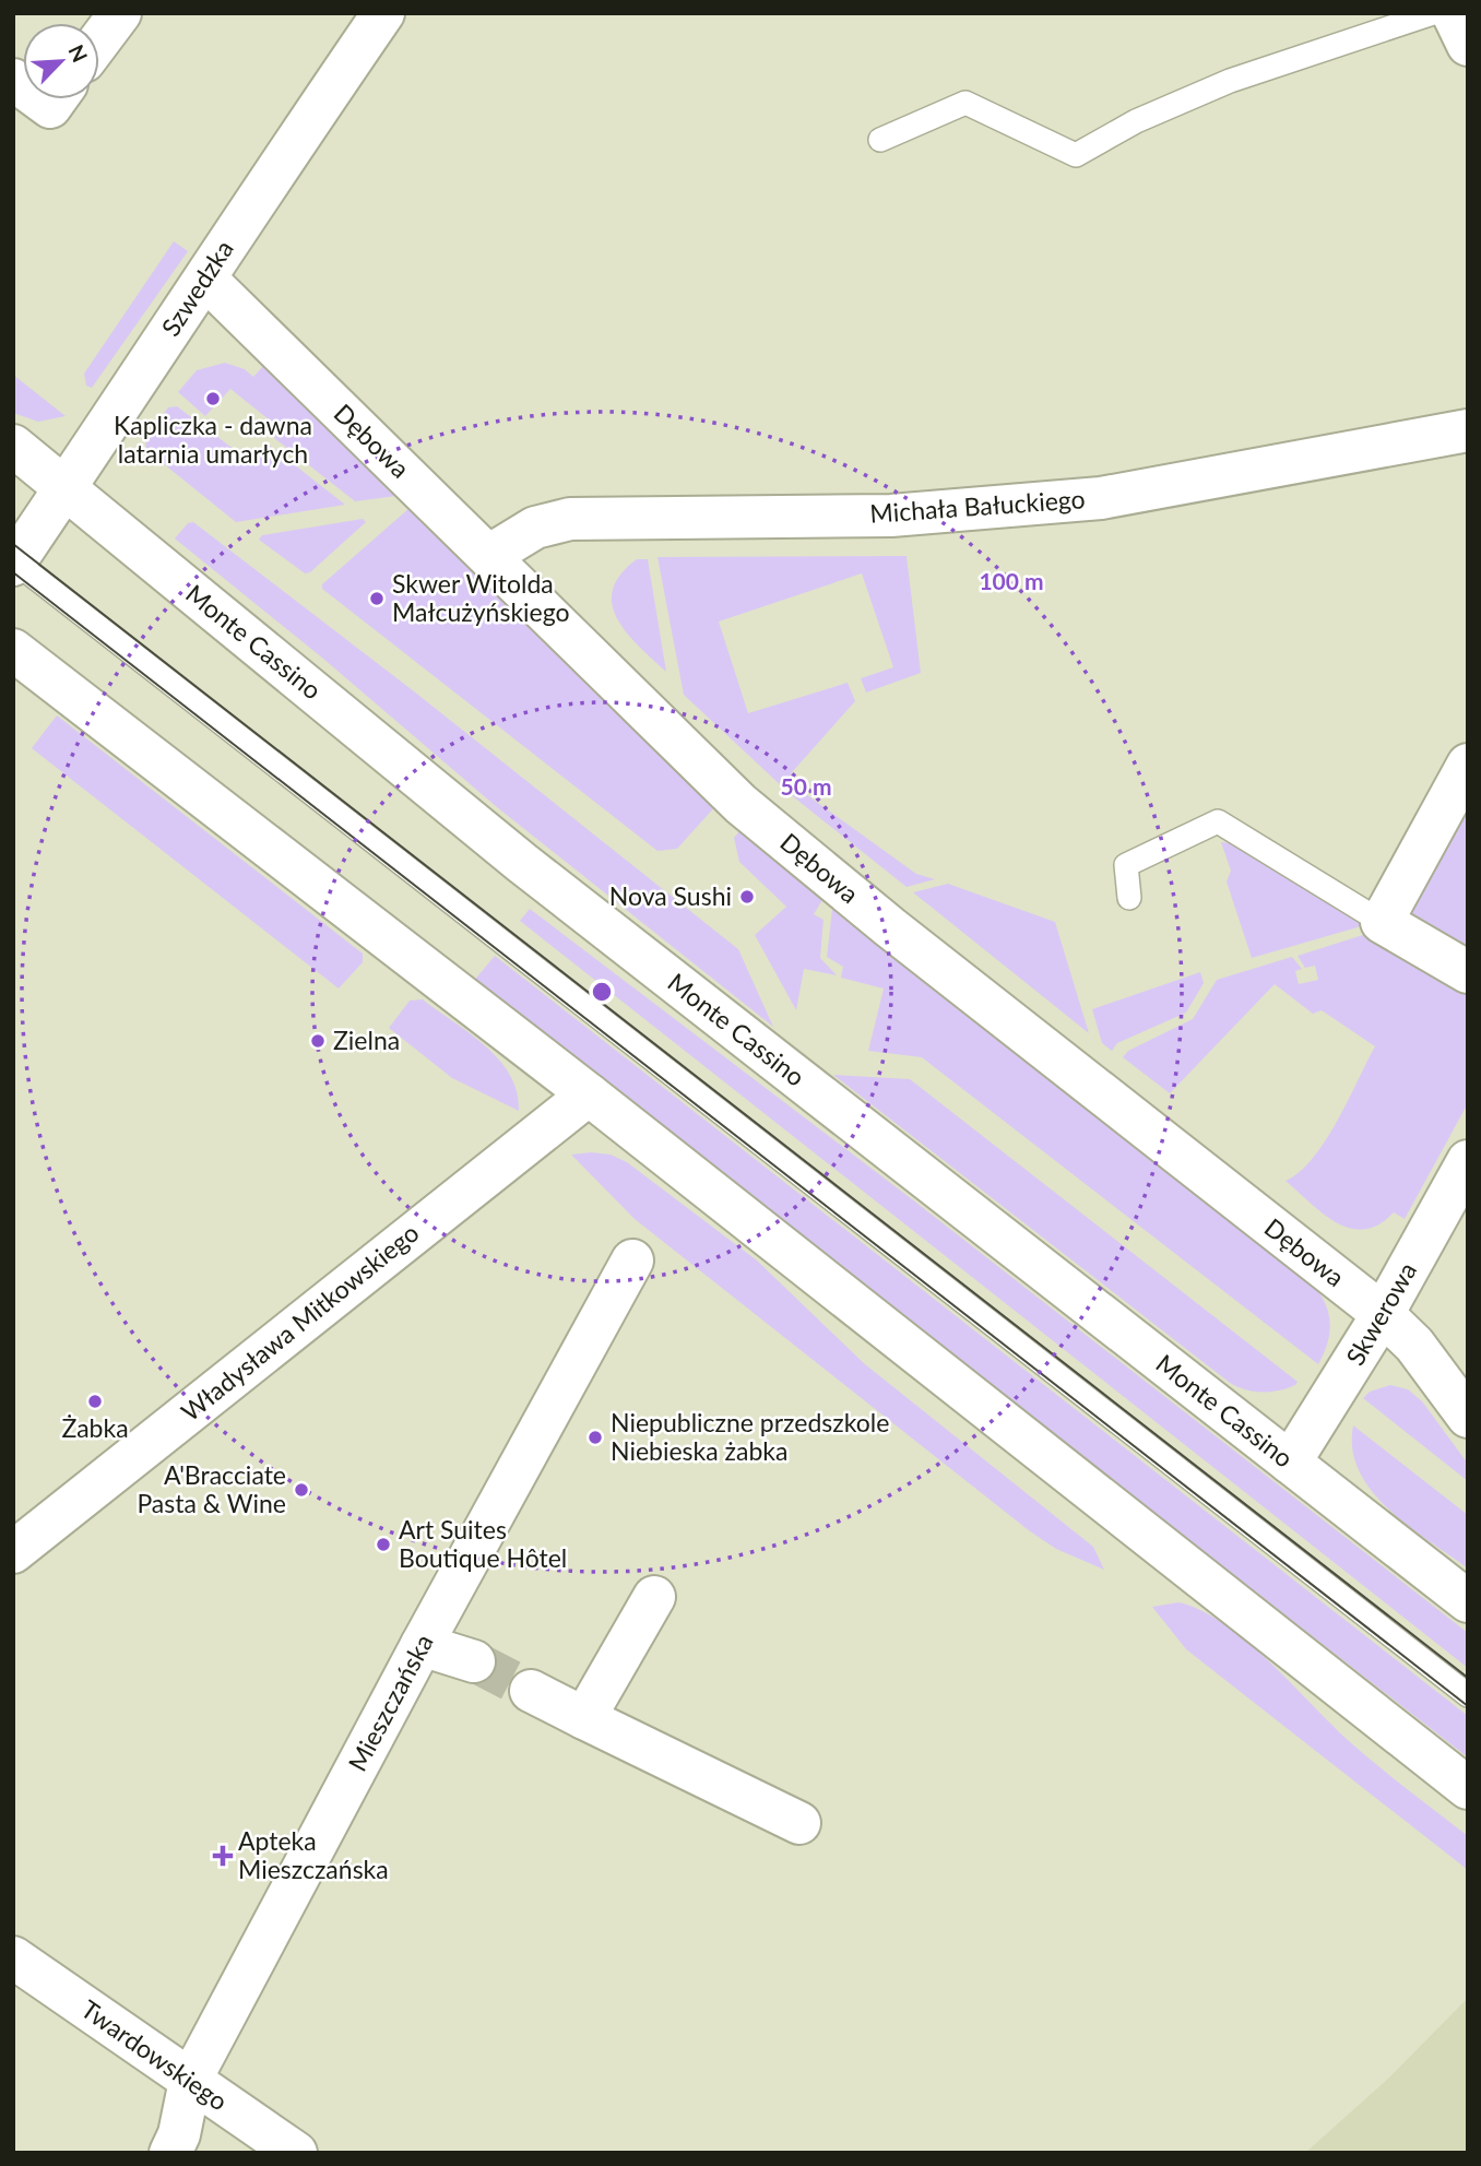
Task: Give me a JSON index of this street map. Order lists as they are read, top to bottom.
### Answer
{
  "streets": {
    "street": [
      "Szwedzka",
      "Dębowa",
      "Michała Bałuckiego",
      "Monte Cassino",
      "Skwerowa",
      "Władysława Mitkowskiego",
      "Mieszczańska",
      "Twardowskiego"
    ]
  },
  "crossings": [
    ["Szwedzka", "Dębowa"],
    ["Szwedzka", "Monte Cassino"],
    ["Dębowa", "Michała Bałuckiego"],
    ["Dębowa", "Skwerowa"],
    ["Monte Cassino", "Skwerowa"],
    ["Mieszczańska", "Twardowskiego"]
  ],
  "places": {
    "other": [
      "Kapliczka - dawna latarnia umarłych",
      "Skwer Witolda Małcużyńskiego",
      "Nova Sushi",
      "Zielna",
      "Żabka",
      "Niepubliczne przedszkole Niebieska żabka",
      "A'Bracciate Pasta & Wine",
      "Art Suites Boutique Hôtel"
    ],
    "health": ["Apteka Mieszczańska"]
  },
  "north": "top right",
  "rings": ["100 m", "50 m"]
}
